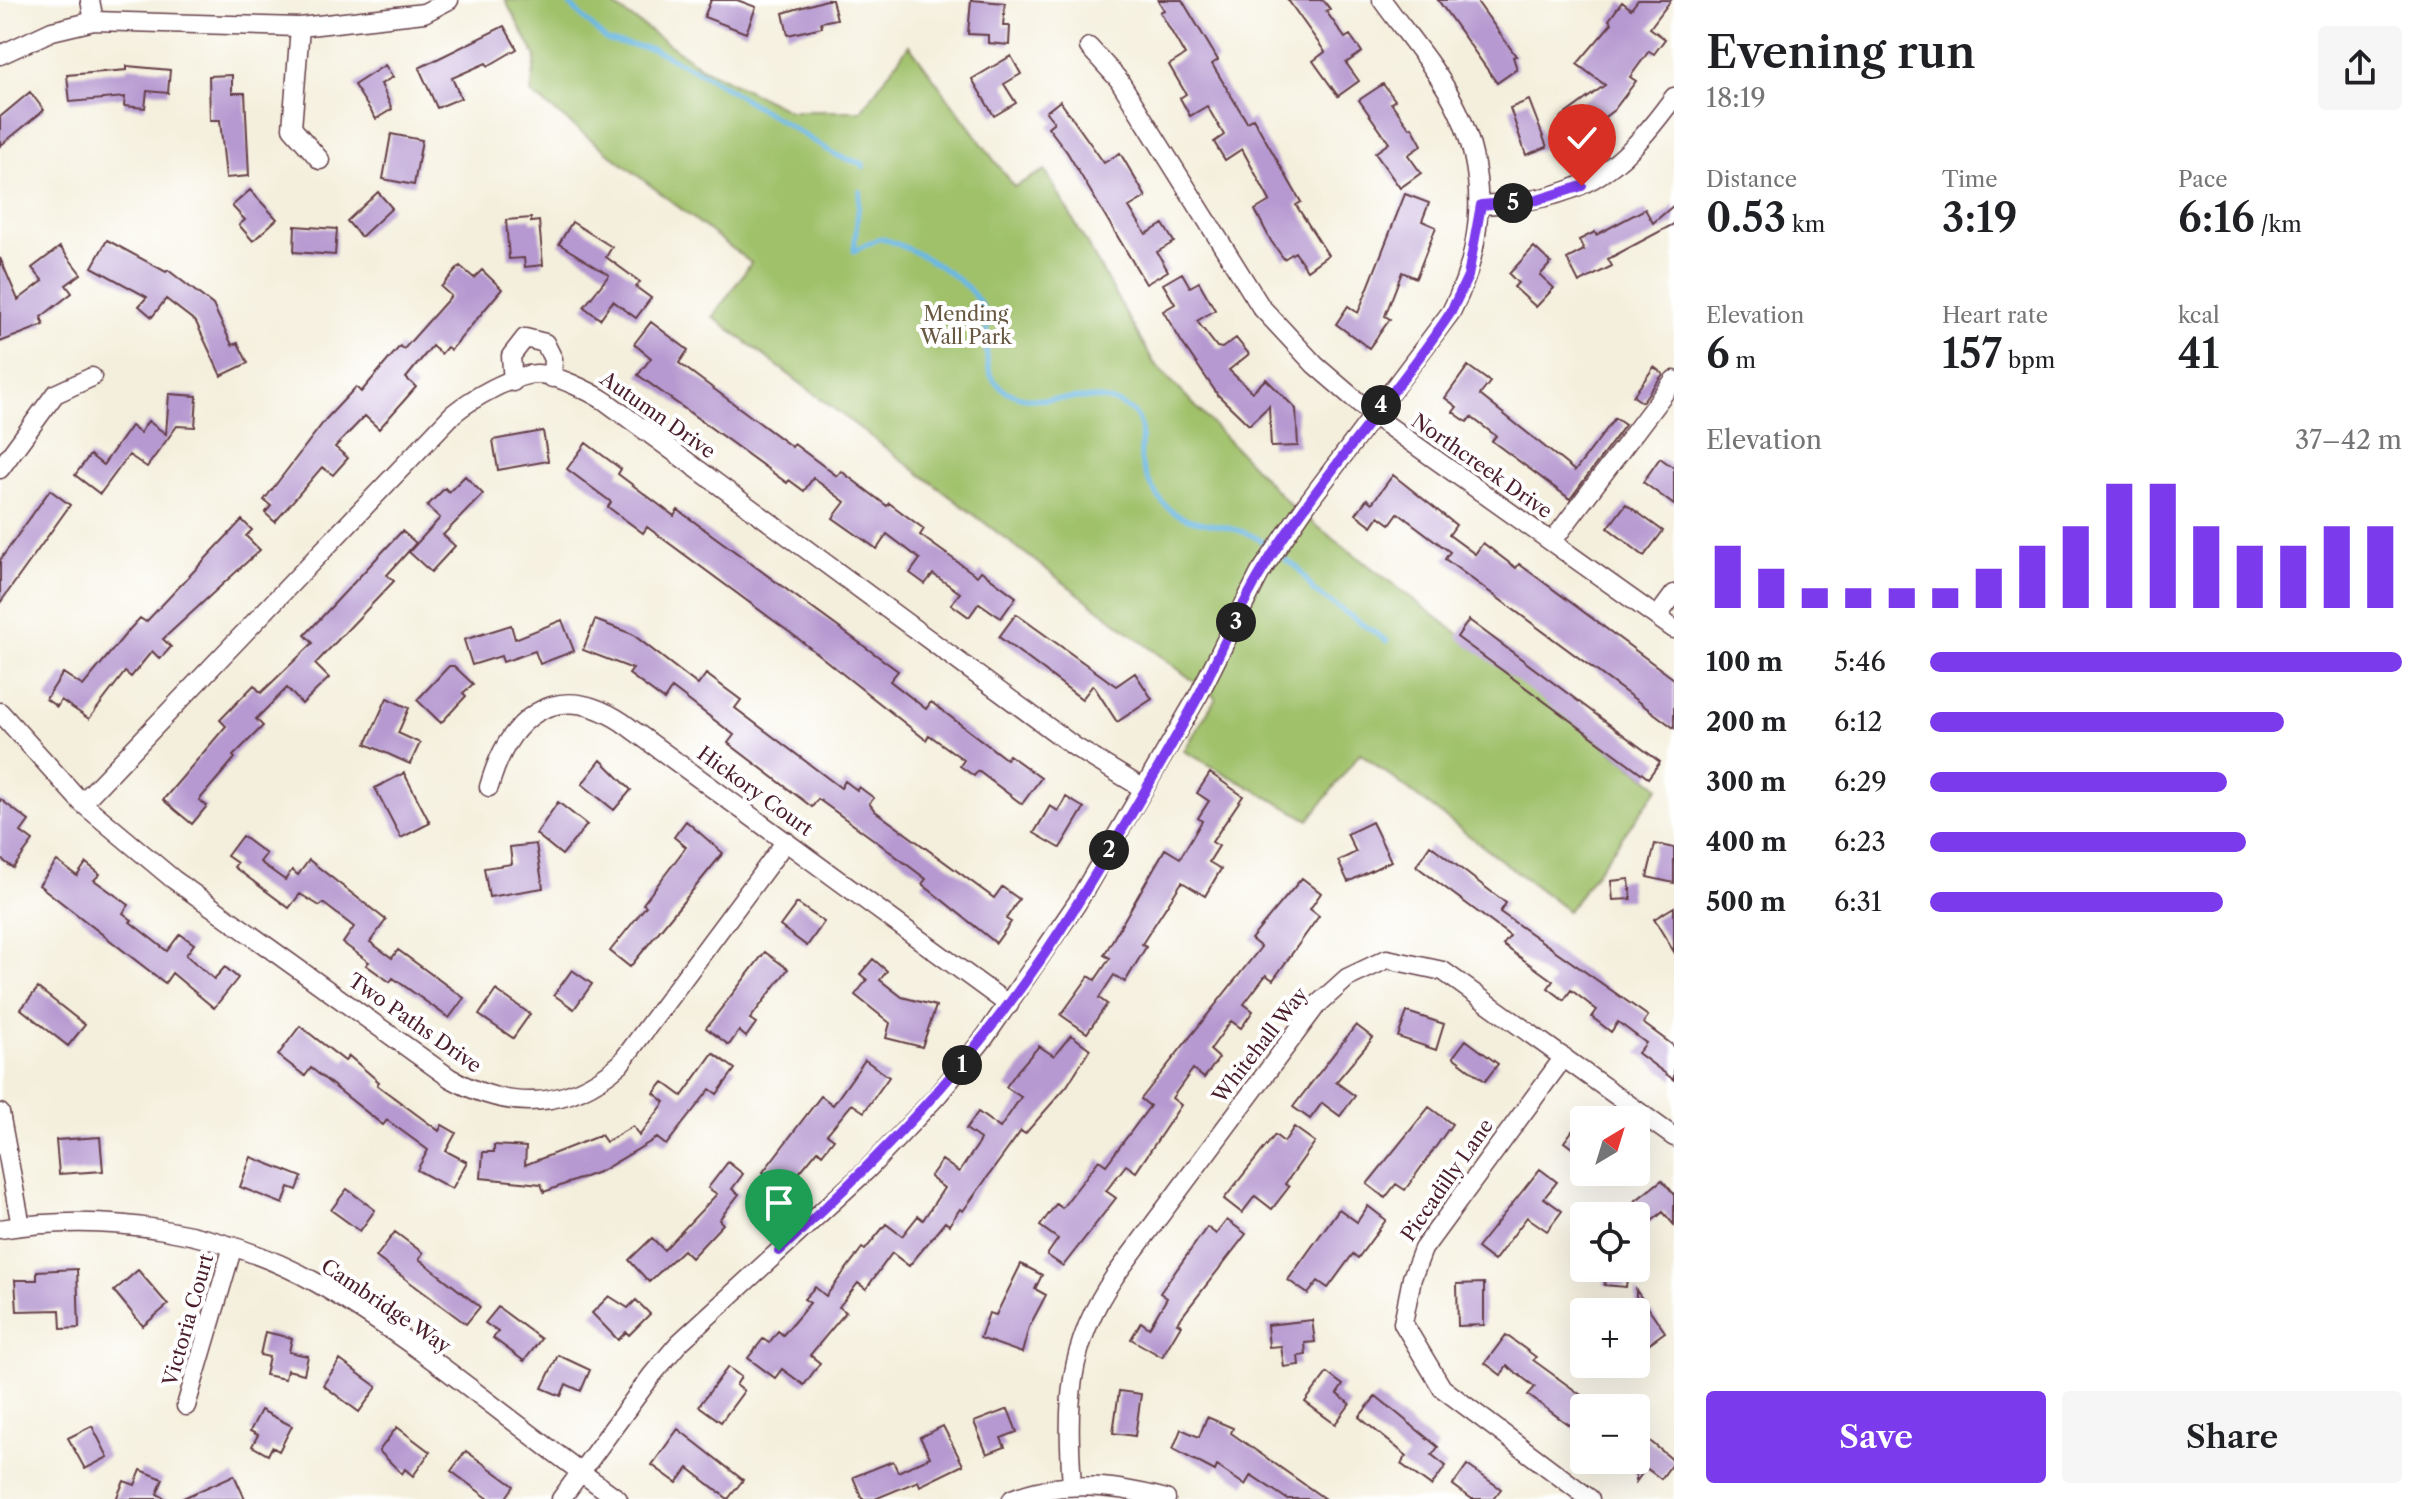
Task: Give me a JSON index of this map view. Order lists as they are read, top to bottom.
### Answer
{
  "streets": {
    "street": [
      "Autumn Drive",
      "Northcreek Drive",
      "Hickory Court",
      "Two Paths Drive",
      "Whitehall Way",
      "Piccadilly Lane",
      "Cambridge Way",
      "Victoria Court"
    ]
  },
  "crossings": [
    ["Autumn Drive", "Two Paths Drive"],
    ["Hickory Court", "Two Paths Drive"],
    ["Whitehall Way", "Piccadilly Lane"],
    ["Cambridge Way", "Victoria Court"]
  ],
  "parks": ["Mending Wall Park"],
  "north": "top right",
  "page": {
    "heading": ["Evening run", "18:19"],
    "stats": [
      ["Distance", "0.53 km"],
      ["Time", "3:19"],
      ["Pace", "6:16 /km"],
      ["Elevation", "6 m"],
      ["Heart rate", "157 bpm"],
      ["kcal", "41"]
    ],
    "pins": [
      "5",
      "4",
      "3",
      "2",
      "1"
    ],
    "chart": ["Elevation", "37–42 m"],
    "list": [
      {
        "name": "100 m",
        "note": "5:46"
      },
      {
        "name": "200 m",
        "note": "6:12"
      },
      {
        "name": "300 m",
        "note": "6:29"
      },
      {
        "name": "400 m",
        "note": "6:23"
      },
      {
        "name": "500 m",
        "note": "6:31"
      }
    ],
    "map_buttons": ["+", "−"],
    "buttons": ["Save", "Share"]
  }
}
